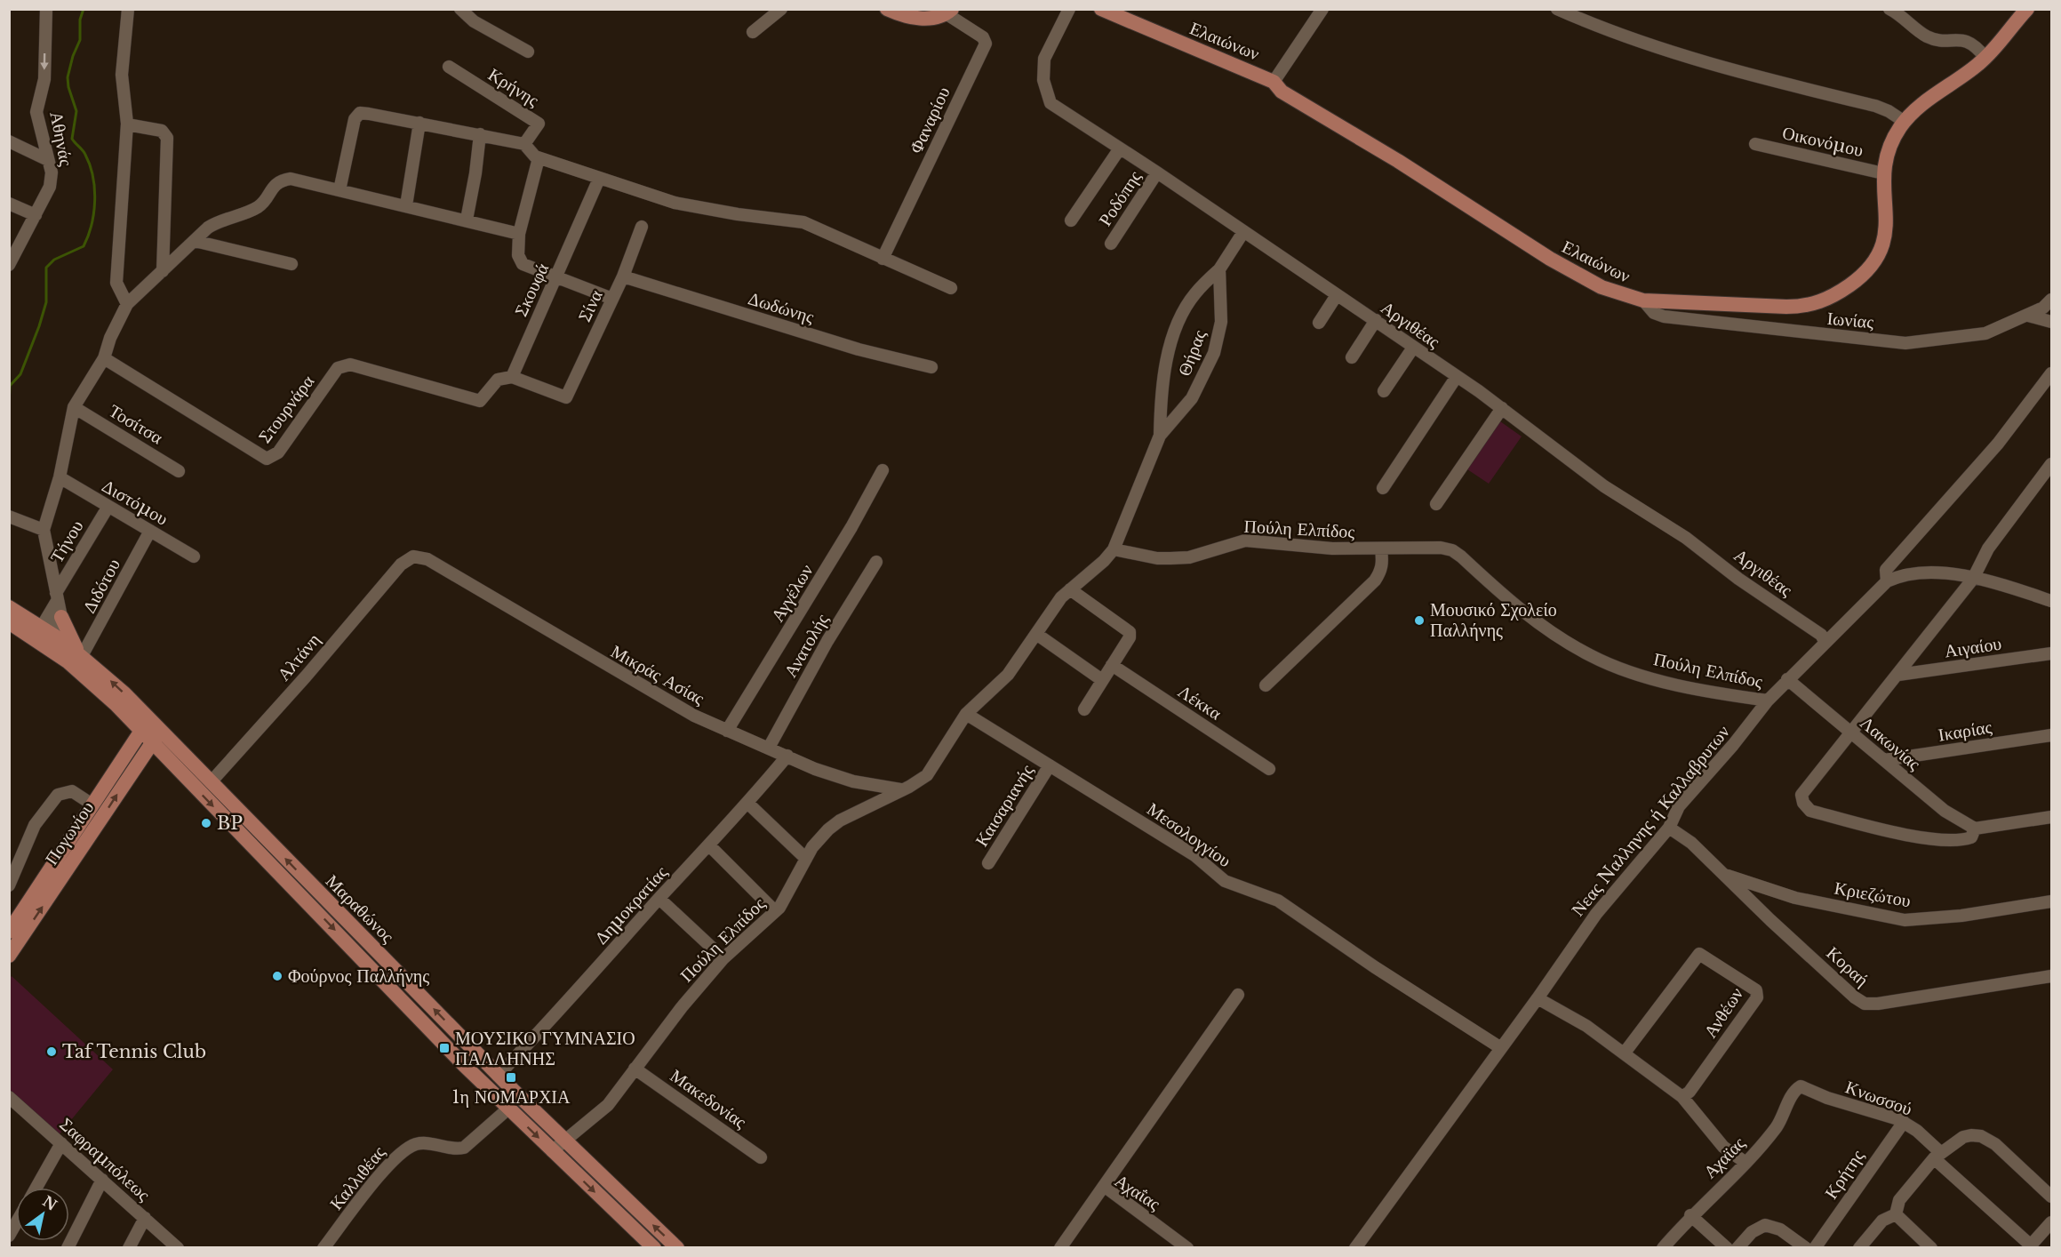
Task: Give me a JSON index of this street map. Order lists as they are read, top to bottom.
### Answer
{
  "streets": {
    "main road": ["Ελαιώνων", "Πογωνίου", "Μαραθώνος"],
    "street": [
      "Κρήνης",
      "Φαναρίου",
      "Αθηνάς",
      "Οικονόμου",
      "Ροδόπης",
      "Σκουφά",
      "Σίνα",
      "Δωδώνης",
      "Ιωνίας",
      "Αργιθέας",
      "Θήρας",
      "Στουρνάρα",
      "Τοσίτσα",
      "Διστόμου",
      "Πούλη Ελπίδος",
      "Τήνου",
      "Διδότου",
      "Αγγέλων",
      "Ανατολής",
      "Αιγαίου",
      "Αλτάνη",
      "Μικράς Ασίας",
      "Λέκκα",
      "Ικαρίας",
      "Λακωνίας",
      "Καισαριανής",
      "Νεας Nαλληνης ή Καλλαβρυτων",
      "Μεσολογγίου",
      "Κριεζώτου",
      "Δημοκρατίας",
      "Κοραή",
      "Ανθέων",
      "Κνωσσού",
      "Μακεδονίας",
      "Αχαϊας",
      "Σαφραμπόλεως",
      "Κρήτης",
      "Καλλιθέας",
      "Αχαΐας"
    ]
  },
  "crossings": [
    ["Ελαιώνων", "Οικονόμου"],
    ["Ελαιώνων", "Ιωνίας"],
    ["Ροδόπης", "Αργιθέας"],
    ["Σκουφά", "Σίνα"],
    ["Σκουφά", "Στουρνάρα"],
    ["Σίνα", "Δωδώνης"],
    ["Σίνα", "Στουρνάρα"],
    ["Αργιθέας", "Θήρας"],
    ["Αργιθέας", "Νεας Nαλληνης ή Καλλαβρυτων"],
    ["Θήρας", "Πούλη Ελπίδος"],
    ["Διστόμου", "Τήνου"],
    ["Διστόμου", "Διδότου"],
    ["Πούλη Ελπίδος", "Μικράς Ασίας"],
    ["Πούλη Ελπίδος", "Νεας Nαλληνης ή Καλλαβρυτων"],
    ["Πούλη Ελπίδος", "Μεσολογγίου"],
    ["Πούλη Ελπίδος", "Μαραθώνος"],
    ["Πούλη Ελπίδος", "Μακεδονίας"],
    ["Τήνου", "Μαραθώνος"],
    ["Διδότου", "Μαραθώνος"],
    ["Αγγέλων", "Μικράς Ασίας"],
    ["Ανατολής", "Μικράς Ασίας"],
    ["Αλτάνη", "Μικράς Ασίας"],
    ["Αλτάνη", "Μαραθώνος"],
    ["Μικράς Ασίας", "Δημοκρατίας"],
    ["Ικαρίας", "Λακωνίας"],
    ["Λακωνίας", "Νεας Nαλληνης ή Καλλαβρυτων"],
    ["Καισαριανής", "Μεσολογγίου"],
    ["Νεας Nαλληνης ή Καλλαβρυτων", "Μεσολογγίου"],
    ["Νεας Nαλληνης ή Καλλαβρυτων", "Κοραή"],
    ["Πογωνίου", "Μαραθώνος"],
    ["Κριεζώτου", "Κοραή"],
    ["Δημοκρατίας", "Μαραθώνος"],
    ["Μαραθώνος", "Καλλιθέας"],
    ["Κνωσσού", "Αχαϊας"],
    ["Κνωσσού", "Κρήτης"]
  ],
  "places": {
    "other": [
      "Μουσικό Σχολείο Παλλήνης",
      "BP",
      "Φούρνος Παλλήνης",
      "Taf Tennis Club"
    ],
    "transit": ["ΜΟΥΣΙΚΟ ΓΥΜΝΑΣΙΟ ΠΑΛΛΗΝΗΣ", "1η ΝΟΜΑΡΧΙΑ"]
  },
  "north": "top right"
}
